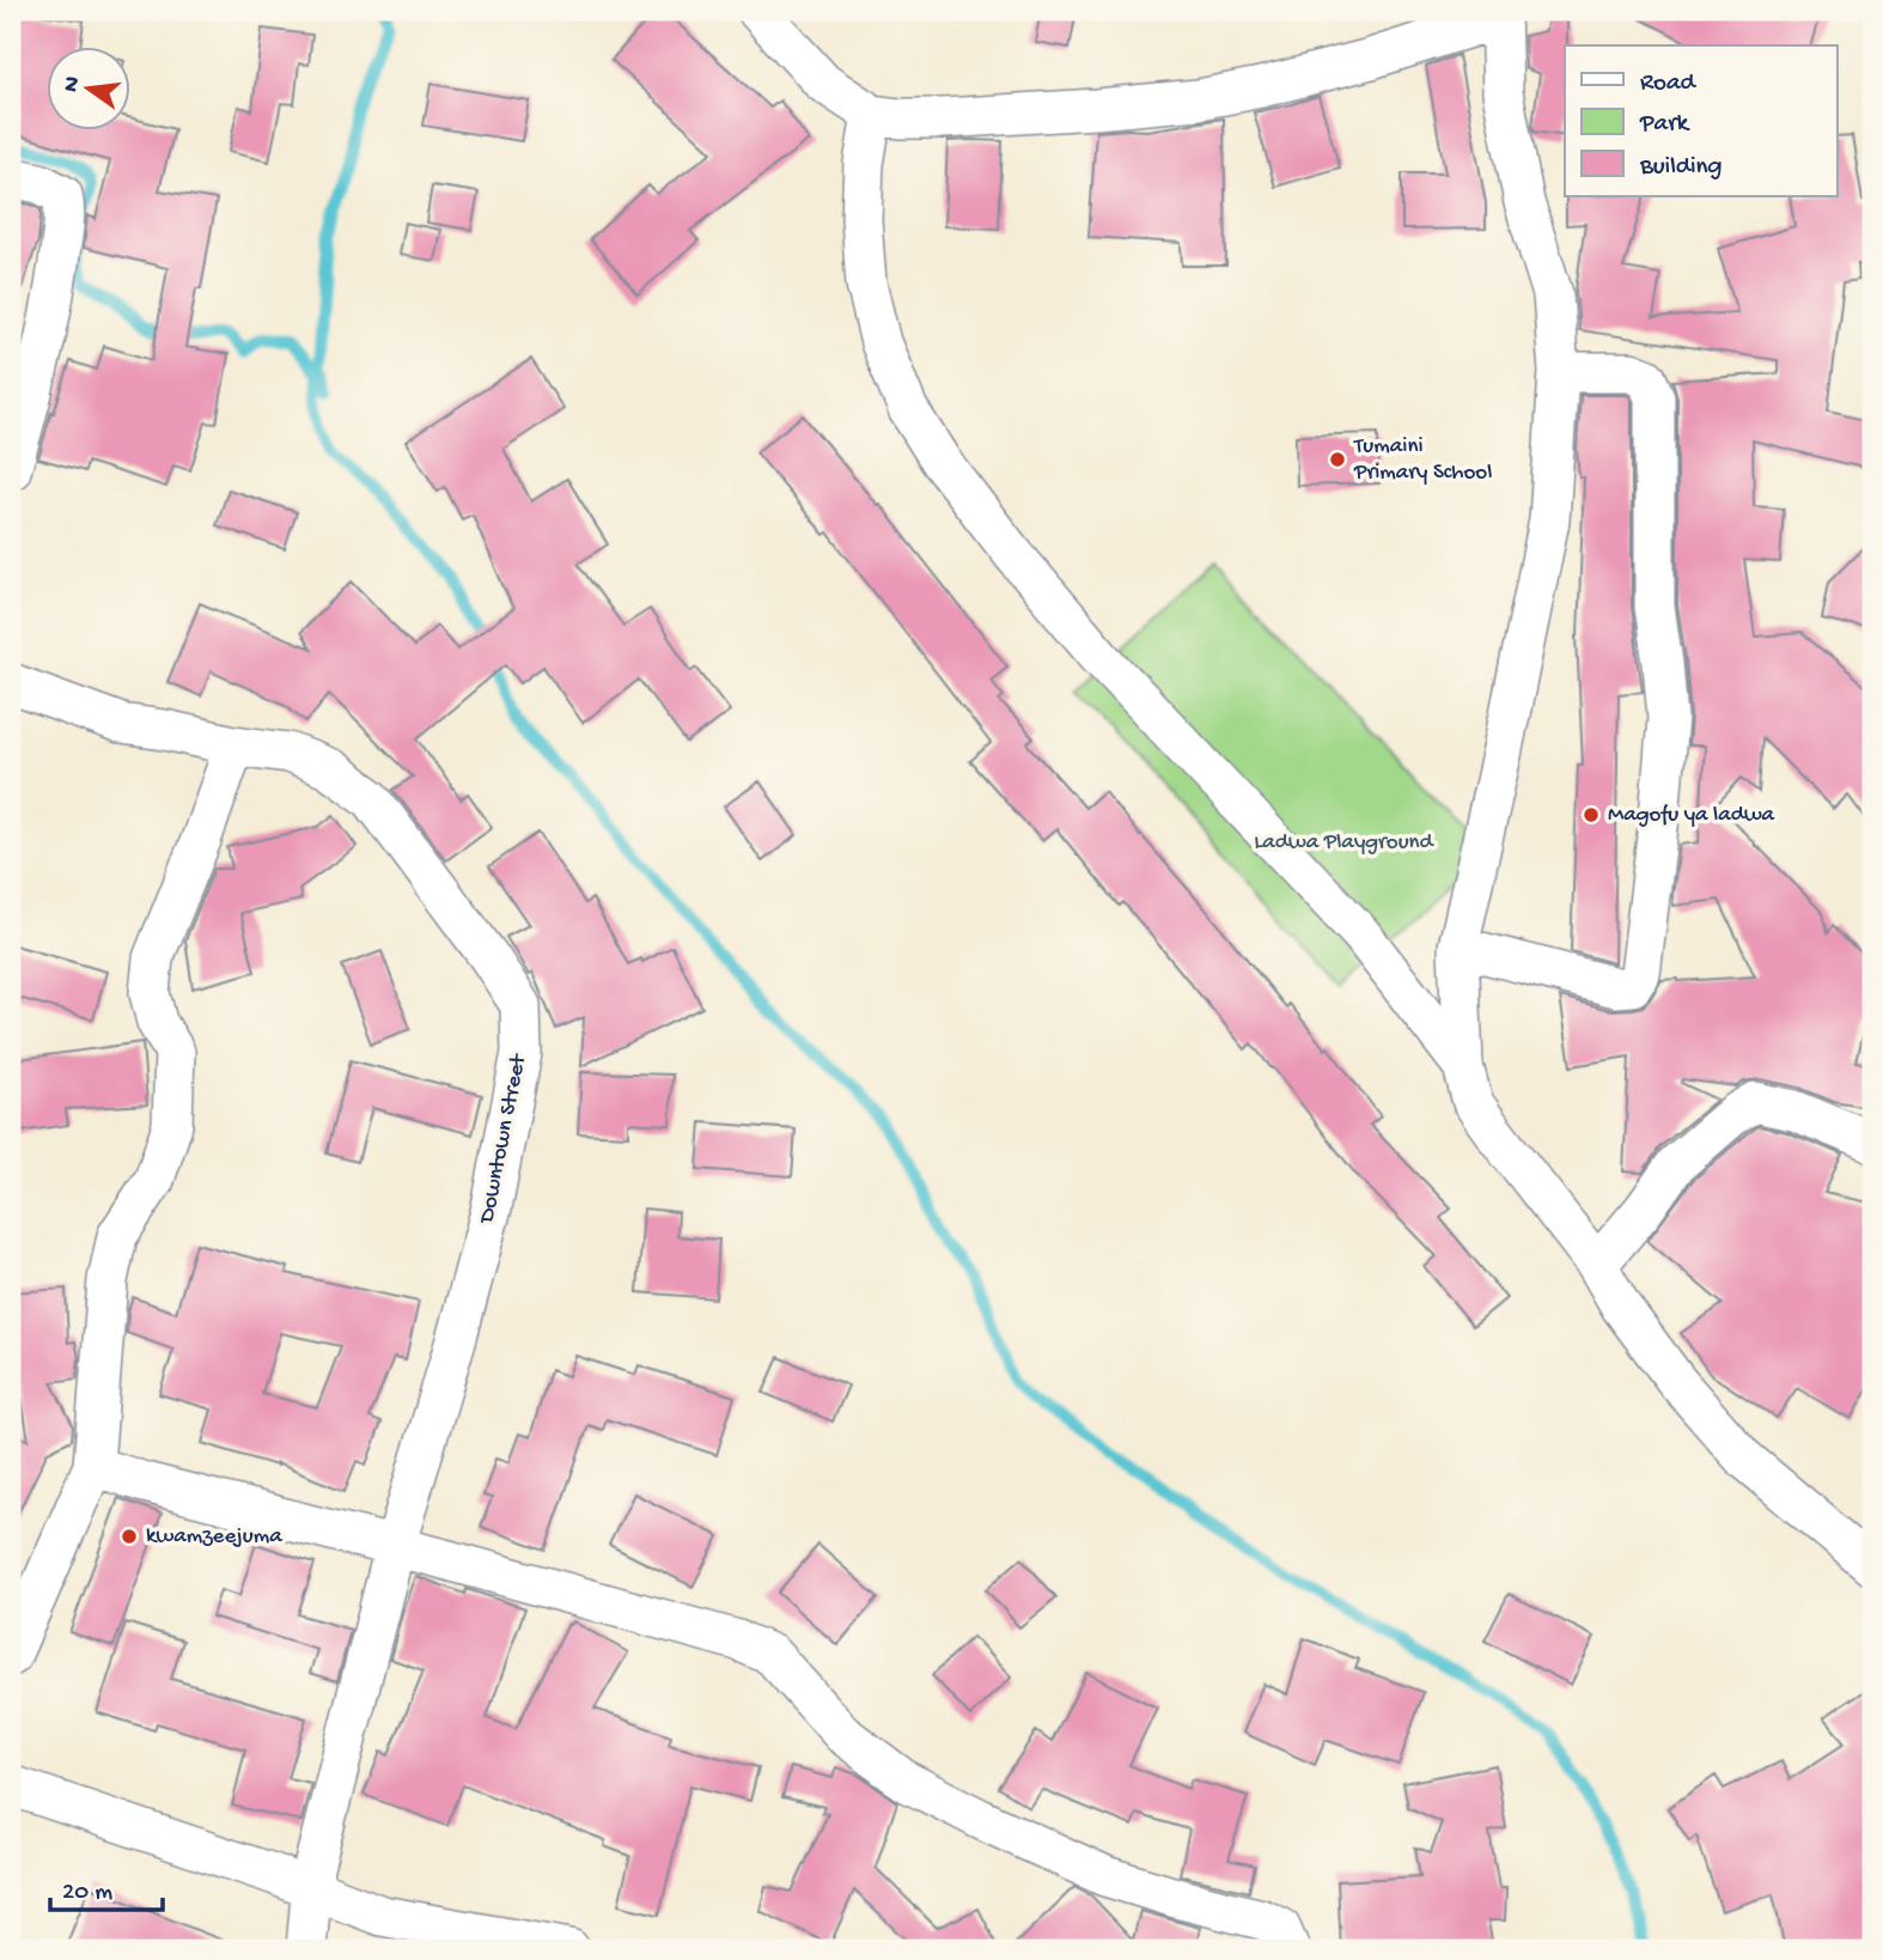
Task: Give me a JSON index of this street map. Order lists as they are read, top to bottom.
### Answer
{
  "streets": {
    "street": ["Downtown Street"]
  },
  "parks": ["Ladwa Playground"],
  "places": ["Tumaini Primary School", "Magofu ya ladwa", "kwamzeejuma"],
  "legend": ["Road", "Park", "Building"],
  "scale_bar": "20 m",
  "north": "left"
}
